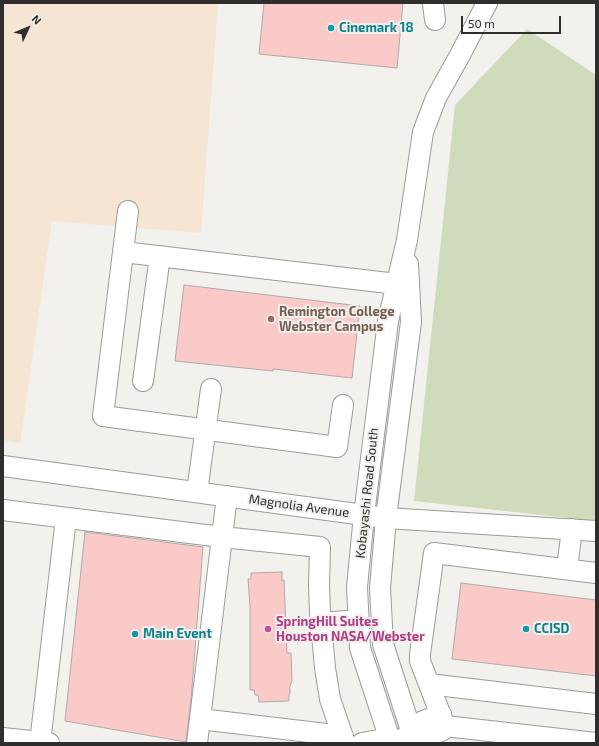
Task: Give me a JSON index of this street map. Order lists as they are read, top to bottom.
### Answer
{
  "streets": {
    "street": ["Kobayashi Road South", "Magnolia Avenue"]
  },
  "crossings": [
    ["Kobayashi Road South", "Magnolia Avenue"]
  ],
  "places": [
    "Cinemark 18",
    "Remington College Webster Campus",
    "SpringHill Suites Houston NASA/Webster",
    "CCISD",
    "Main Event"
  ],
  "scale_bar": "50 m",
  "north": "top right"
}
